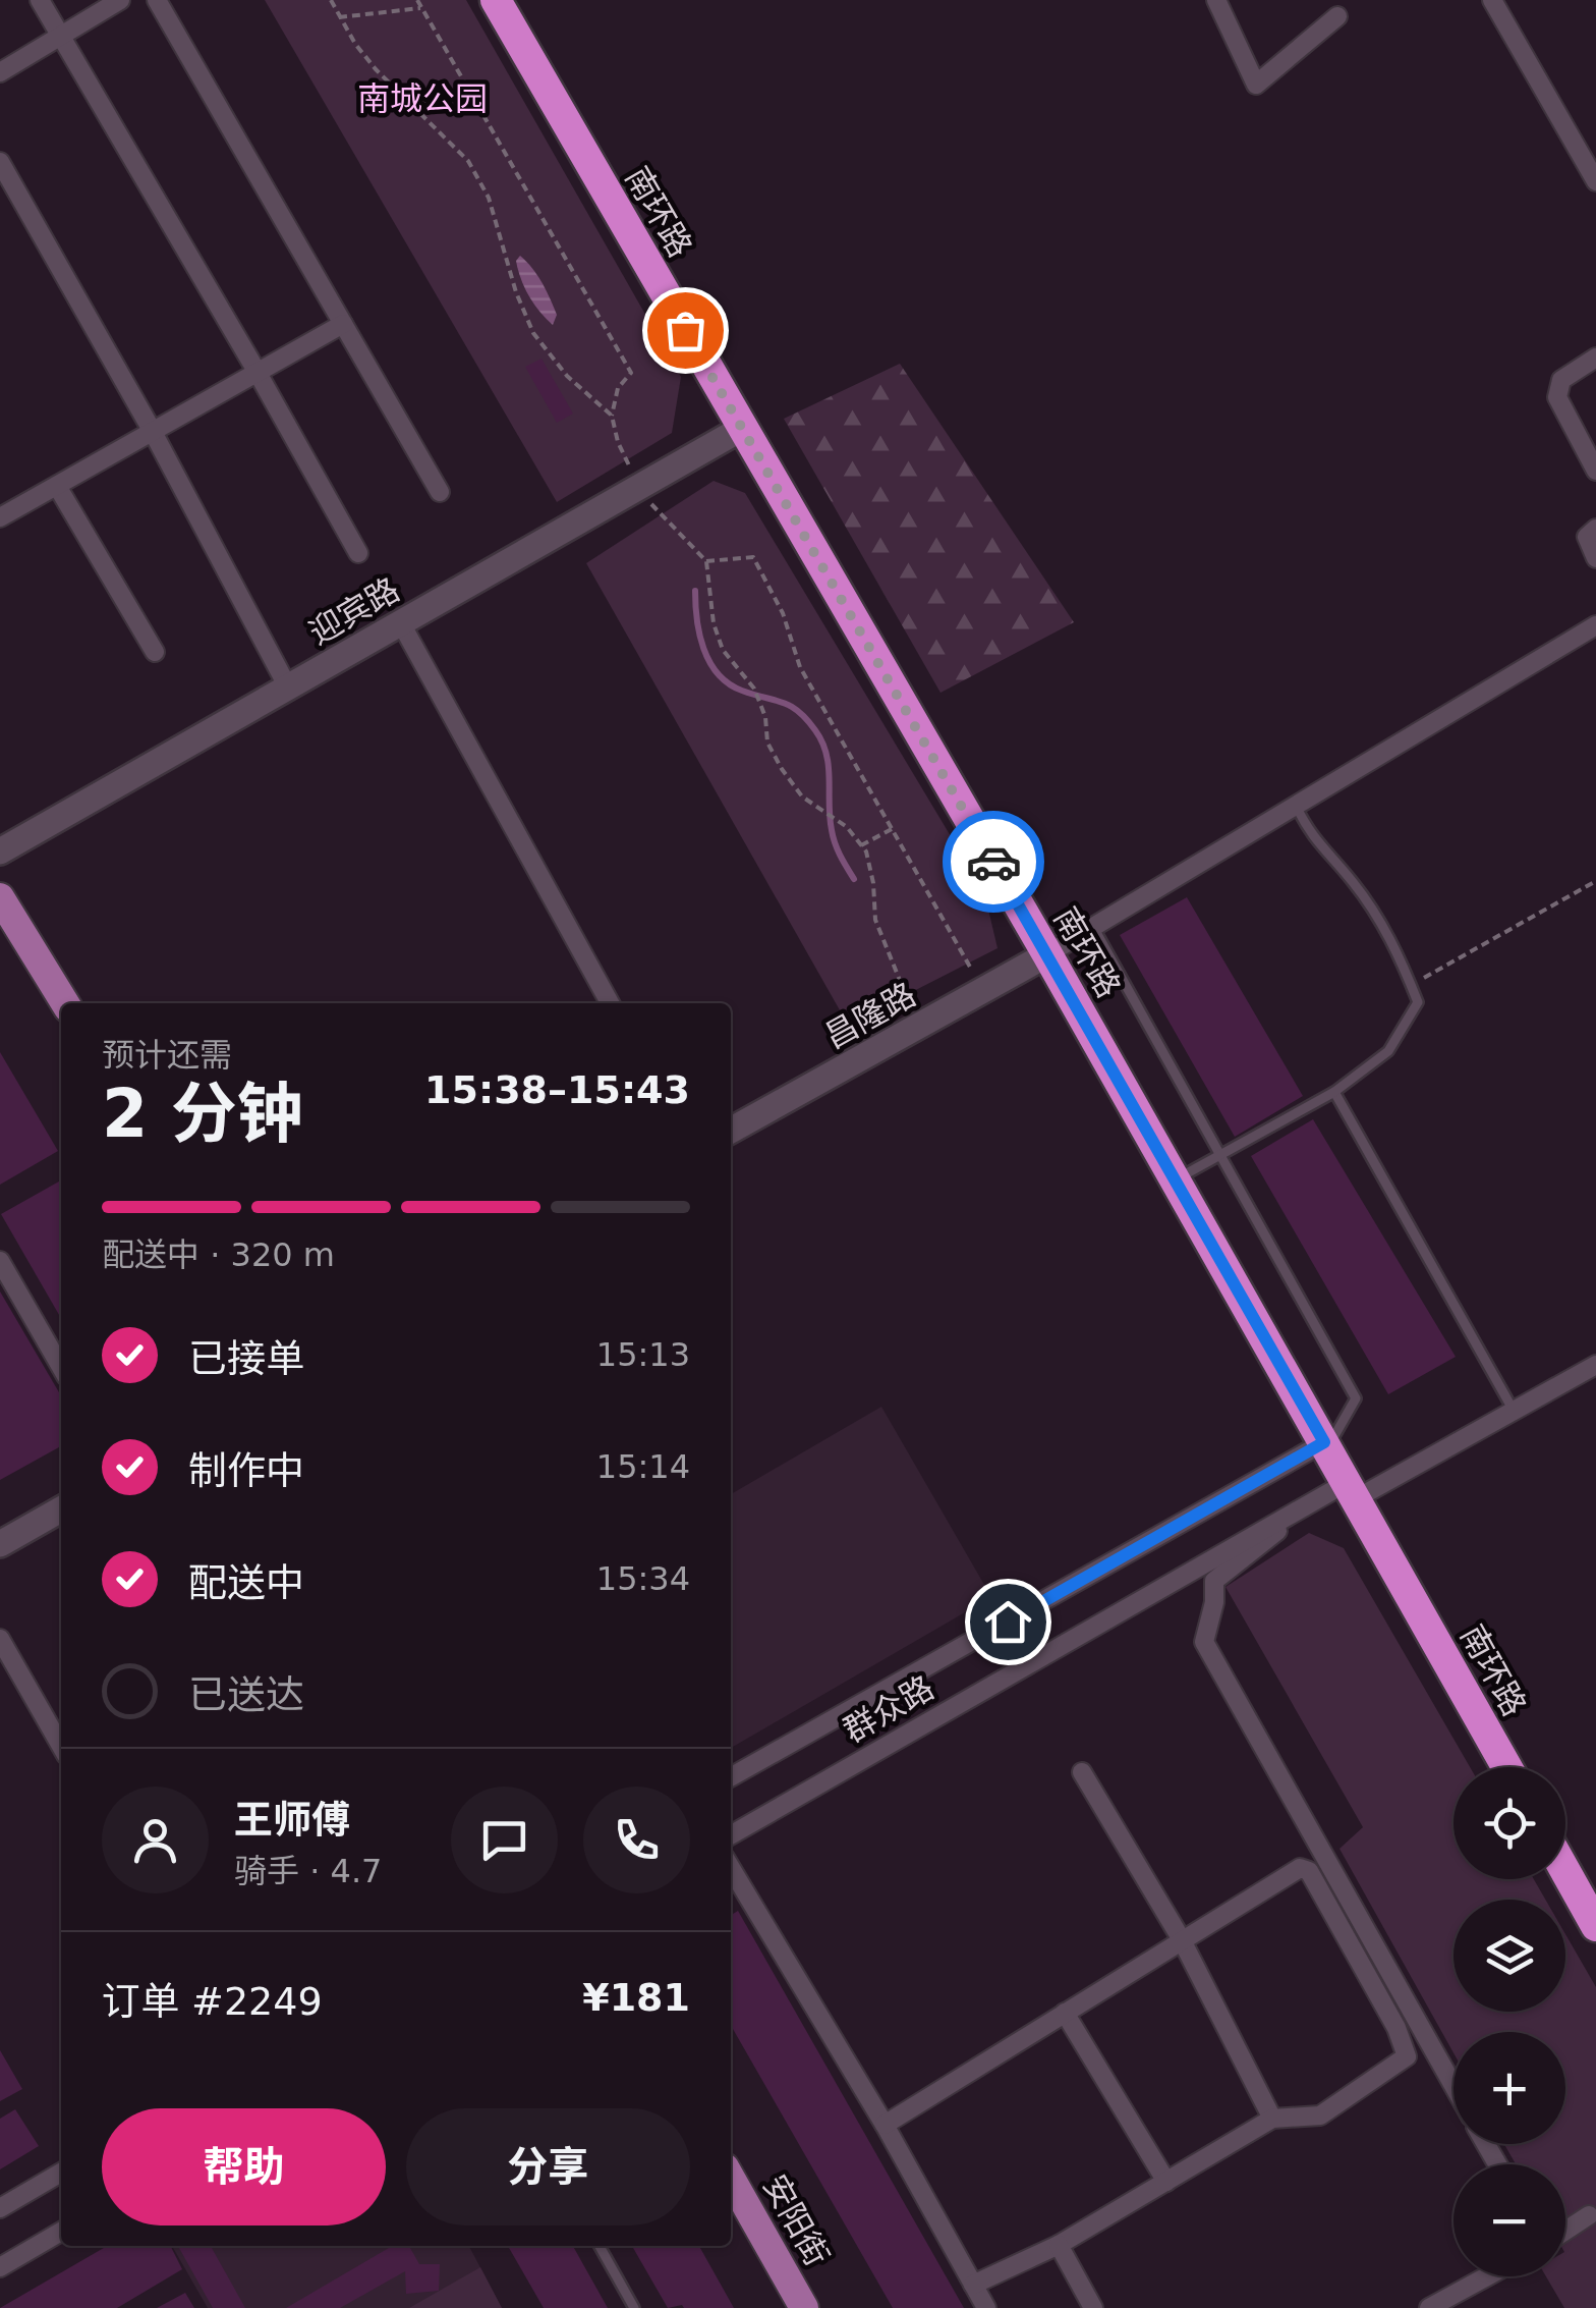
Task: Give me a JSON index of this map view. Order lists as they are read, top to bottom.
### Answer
{
  "streets": {
    "highway": ["南环路"],
    "main road": ["安阳街"],
    "street": ["迎宾路", "昌隆路", "群众路"]
  },
  "crossings": [
    ["南环路", "迎宾路"],
    ["南环路", "昌隆路"],
    ["南环路", "群众路"]
  ],
  "parks": ["南城公园"],
  "page": {
    "heading": ["2 分钟", "预计还需", "15:38–15:43"],
    "panel": [
      "王师傅",
      "骑手 · 4.7",
      "订单 #2249",
      "¥181"
    ],
    "bar": "配送中 · 320 m",
    "list": [
      ["已接单", "15:13"],
      ["制作中", "15:14"],
      ["配送中", "15:34"],
      "已送达"
    ],
    "map_buttons": ["+", "−"],
    "buttons": ["帮助", "分享"]
  }
}
